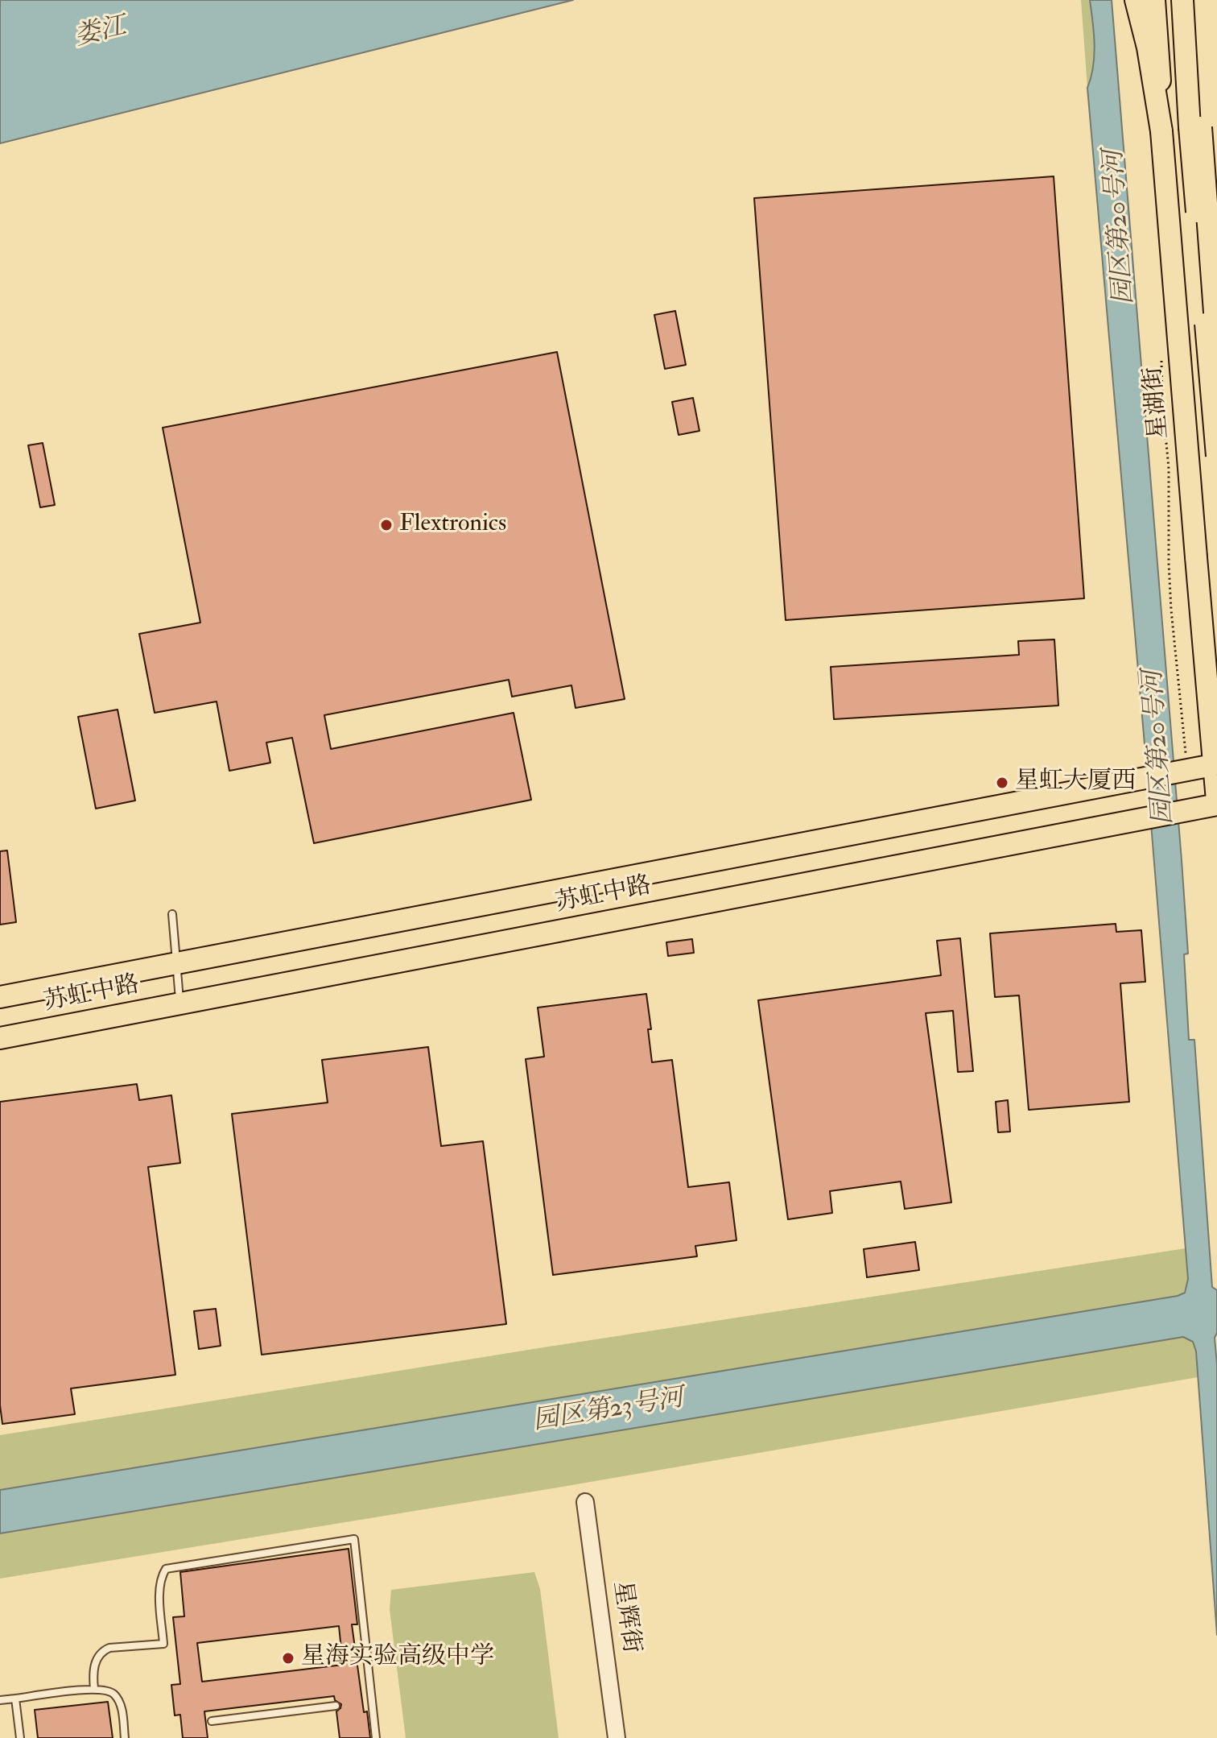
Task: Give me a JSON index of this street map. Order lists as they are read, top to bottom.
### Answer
{
  "streets": {
    "main road": ["星湖街", "苏虹中路"],
    "street": ["星辉街"]
  },
  "crossings": [
    ["星湖街", "苏虹中路"]
  ],
  "water": ["娄江", "园区第20号河", "园区第23号河"],
  "places": ["Flextronics", "星虹大厦西", "星海实验高级中学"]
}
